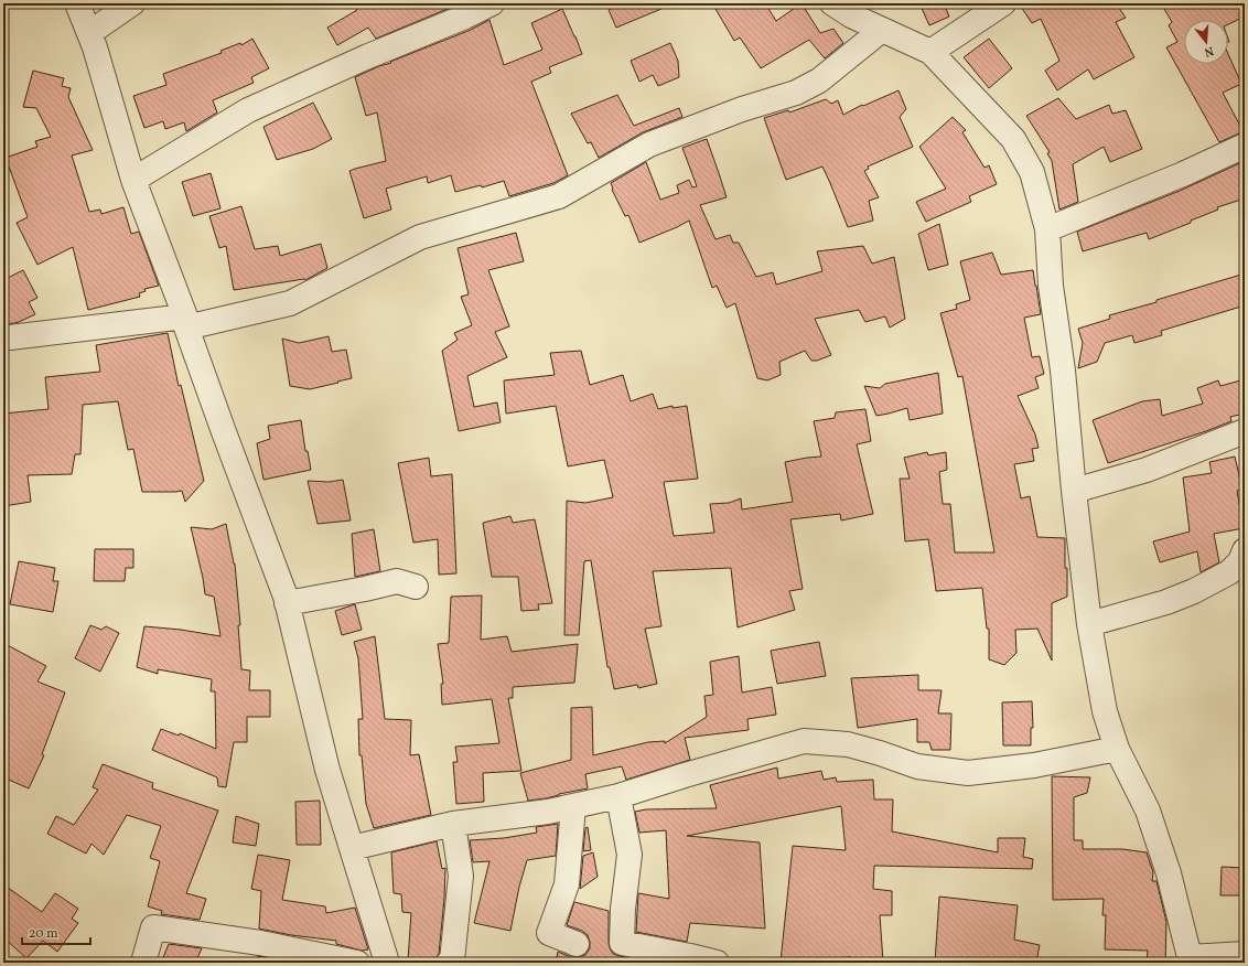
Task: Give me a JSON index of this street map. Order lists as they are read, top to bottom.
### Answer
{
  "scale_bar": "20 m",
  "north": "bottom"
}
